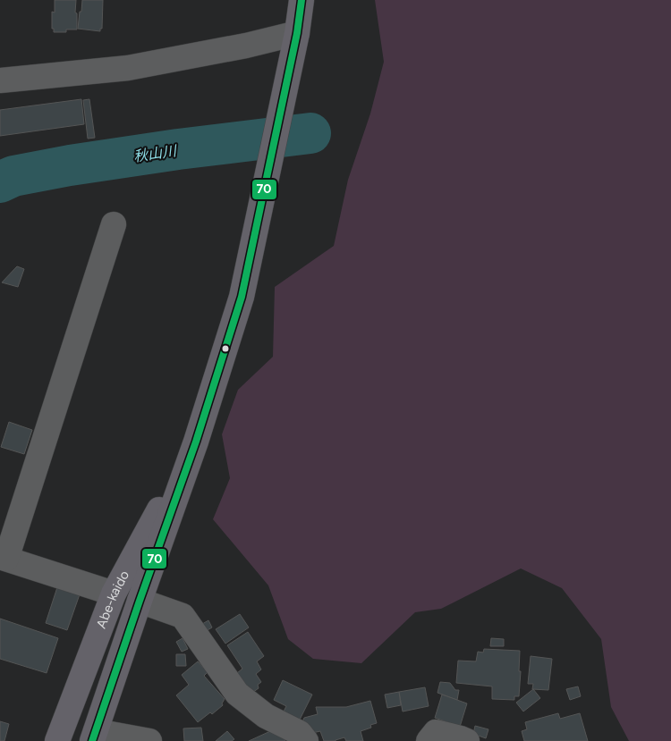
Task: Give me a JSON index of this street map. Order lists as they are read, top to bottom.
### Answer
{
  "streets": {
    "main road": ["Abe-kaido"]
  },
  "water": ["秋山川"],
  "lines": ["transit line 70"]
}
